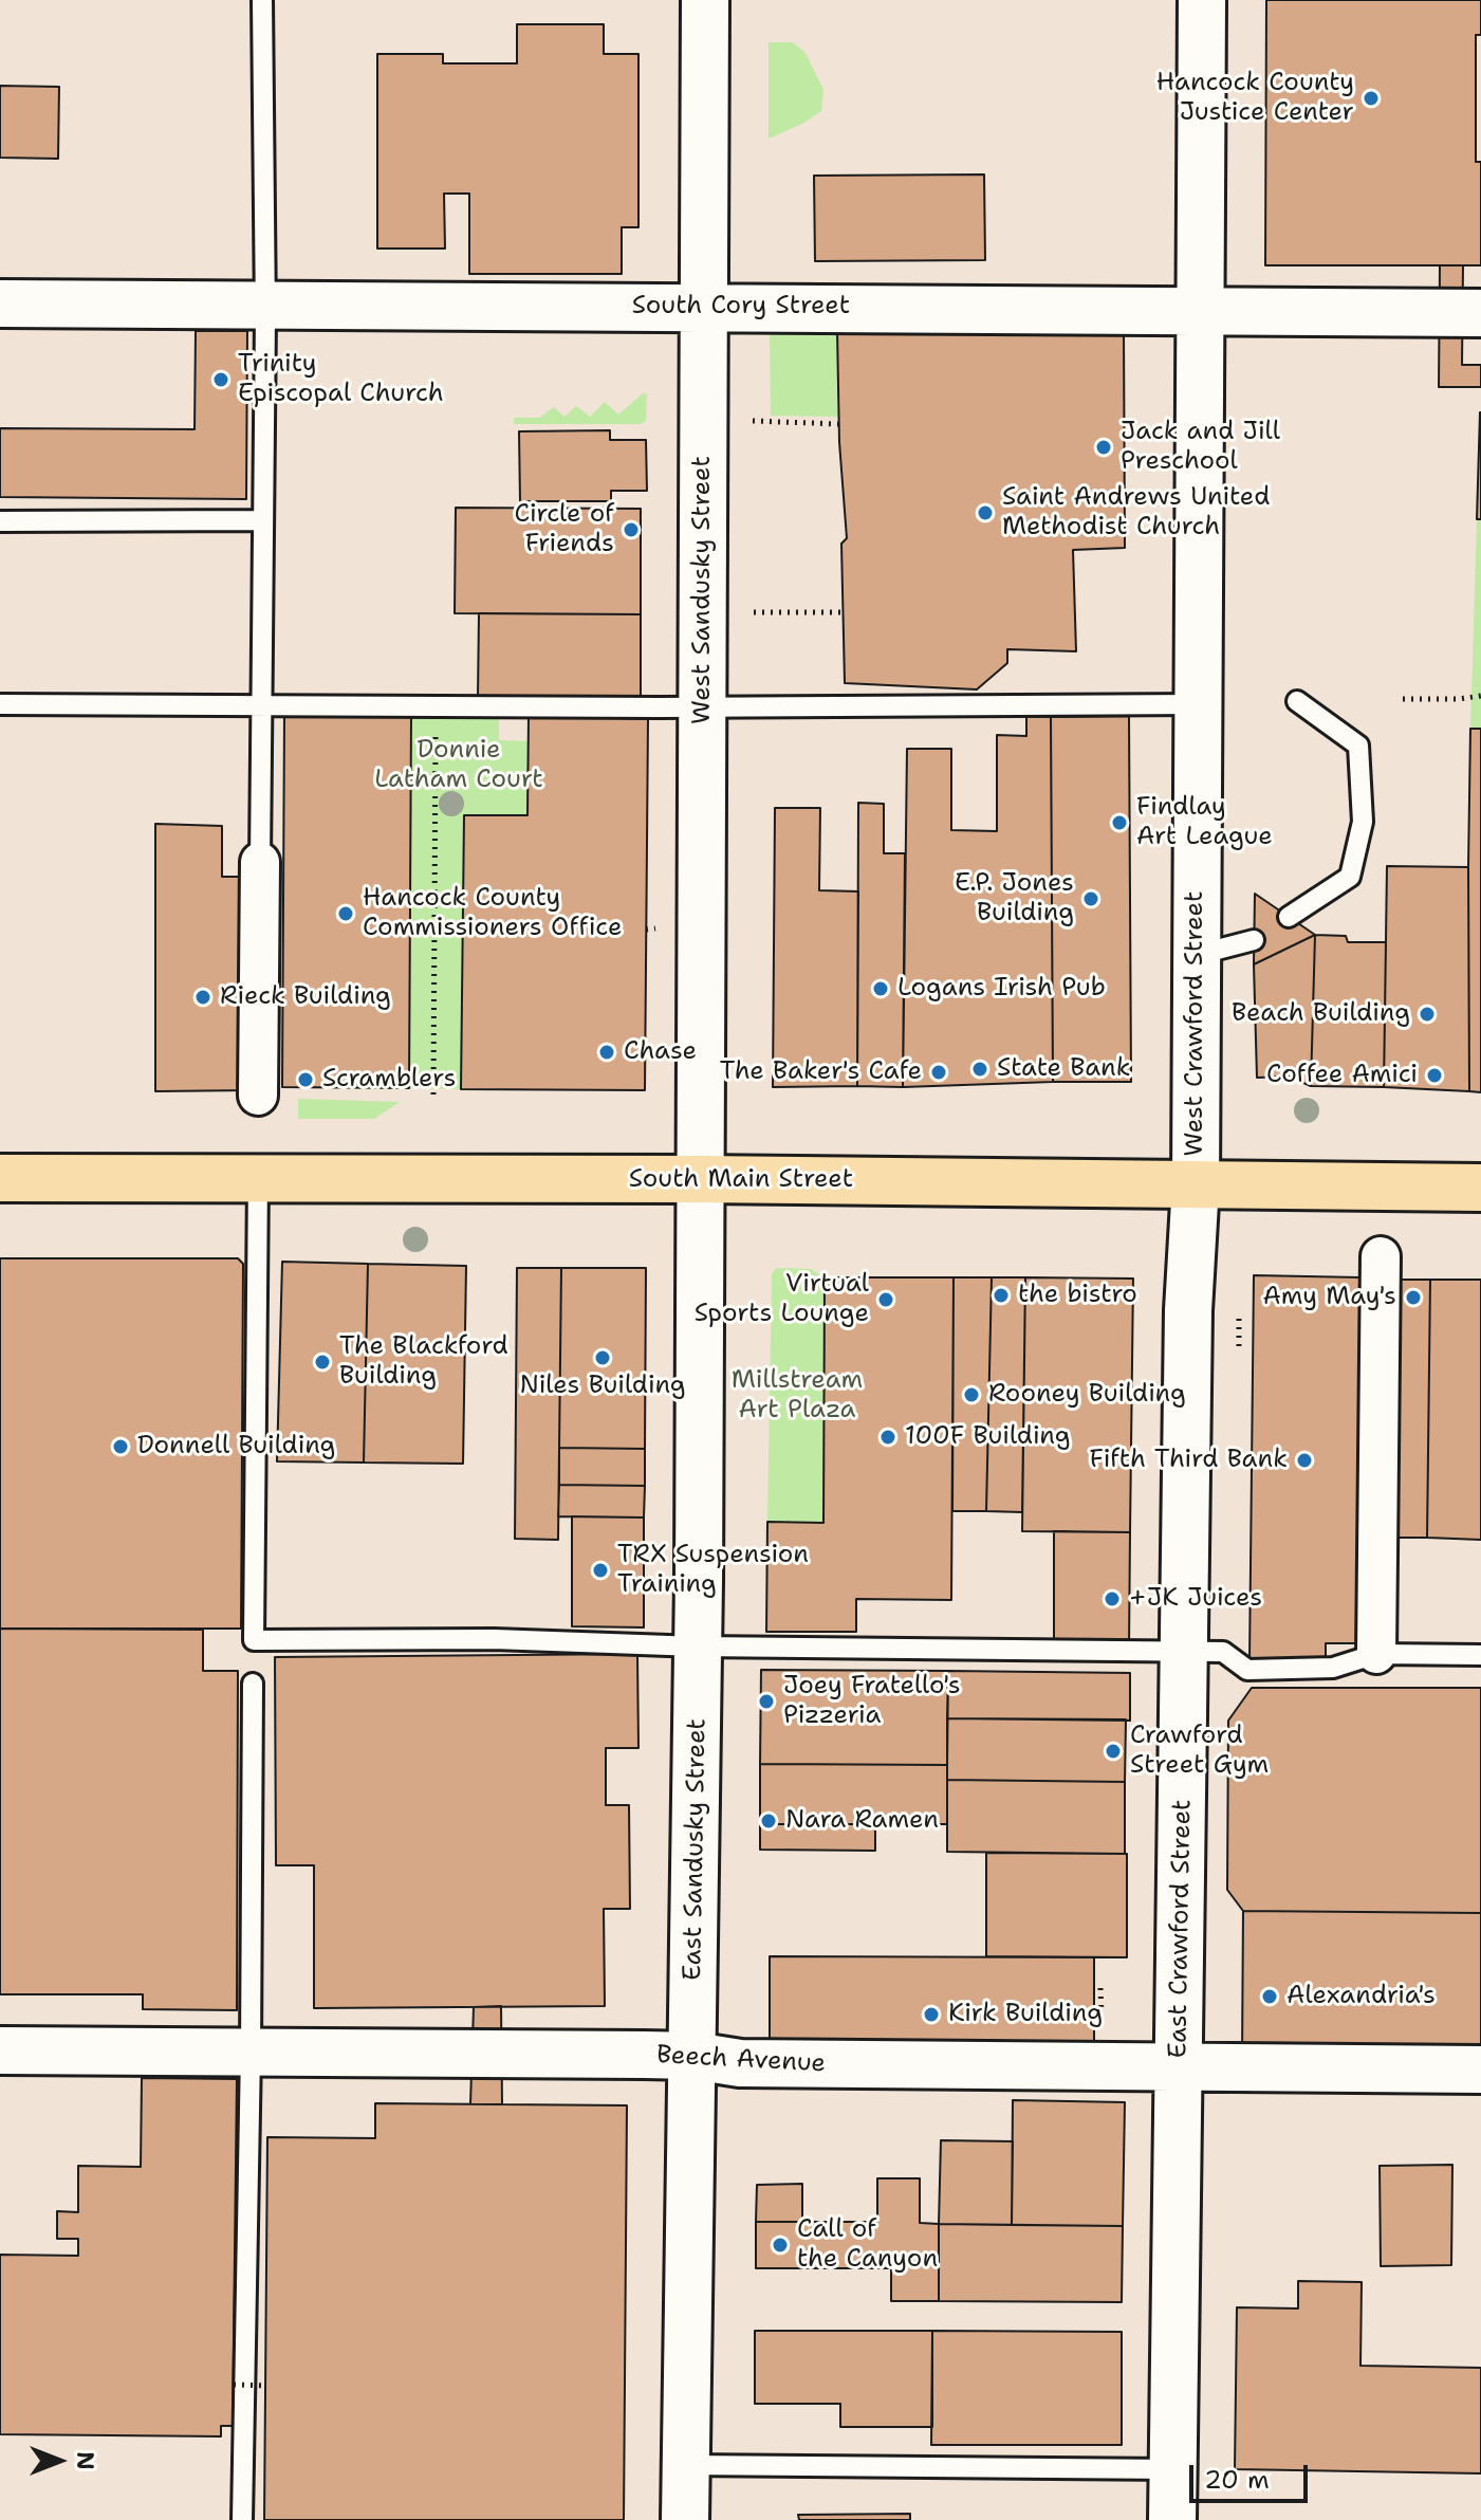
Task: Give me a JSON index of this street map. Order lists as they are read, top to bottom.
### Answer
{
  "streets": {
    "main road": ["South Main Street"],
    "street": [
      "South Cory Street",
      "West Sandusky Street",
      "West Crawford Street",
      "East Sandusky Street",
      "East Crawford Street",
      "Beech Avenue"
    ]
  },
  "crossings": [
    ["South Cory Street", "West Sandusky Street"],
    ["South Cory Street", "West Crawford Street"],
    ["West Sandusky Street", "South Main Street"],
    ["West Sandusky Street", "East Sandusky Street"],
    ["West Crawford Street", "South Main Street"],
    ["West Crawford Street", "East Crawford Street"],
    ["South Main Street", "East Sandusky Street"],
    ["South Main Street", "East Crawford Street"],
    ["East Sandusky Street", "Beech Avenue"],
    ["East Crawford Street", "Beech Avenue"]
  ],
  "parks": ["Donnie Latham Court", "Millstream Art Plaza"],
  "places": [
    "Hancock County Justice Center",
    "Trinity Episcopal Church",
    "Jack and Jill Preschool",
    "Saint Andrews United Methodist Church",
    "Circle of Friends",
    "Findlay Art League",
    "E.P. Jones Building",
    "Hancock County Commissioners Office",
    "Logans Irish Pub",
    "Rieck Building",
    "Beach Building",
    "Chase",
    "State Bank",
    "The Baker's Cafe",
    "Coffee Amici",
    "Scramblers",
    "the bistro",
    "Amy May's",
    "Virtual Sports Lounge",
    "Niles Building",
    "The Blackford Building",
    "Rooney Building",
    "100F Building",
    "Donnell Building",
    "Fifth Third Bank",
    "TRX Suspension Training",
    "+JK Juices",
    "Joey Fratello's Pizzeria",
    "Crawford Street Gym",
    "Nara Ramen",
    "Alexandria's",
    "Kirk Building",
    "Call of the Canyon"
  ],
  "scale_bar": "20 m",
  "north": "right"
}
